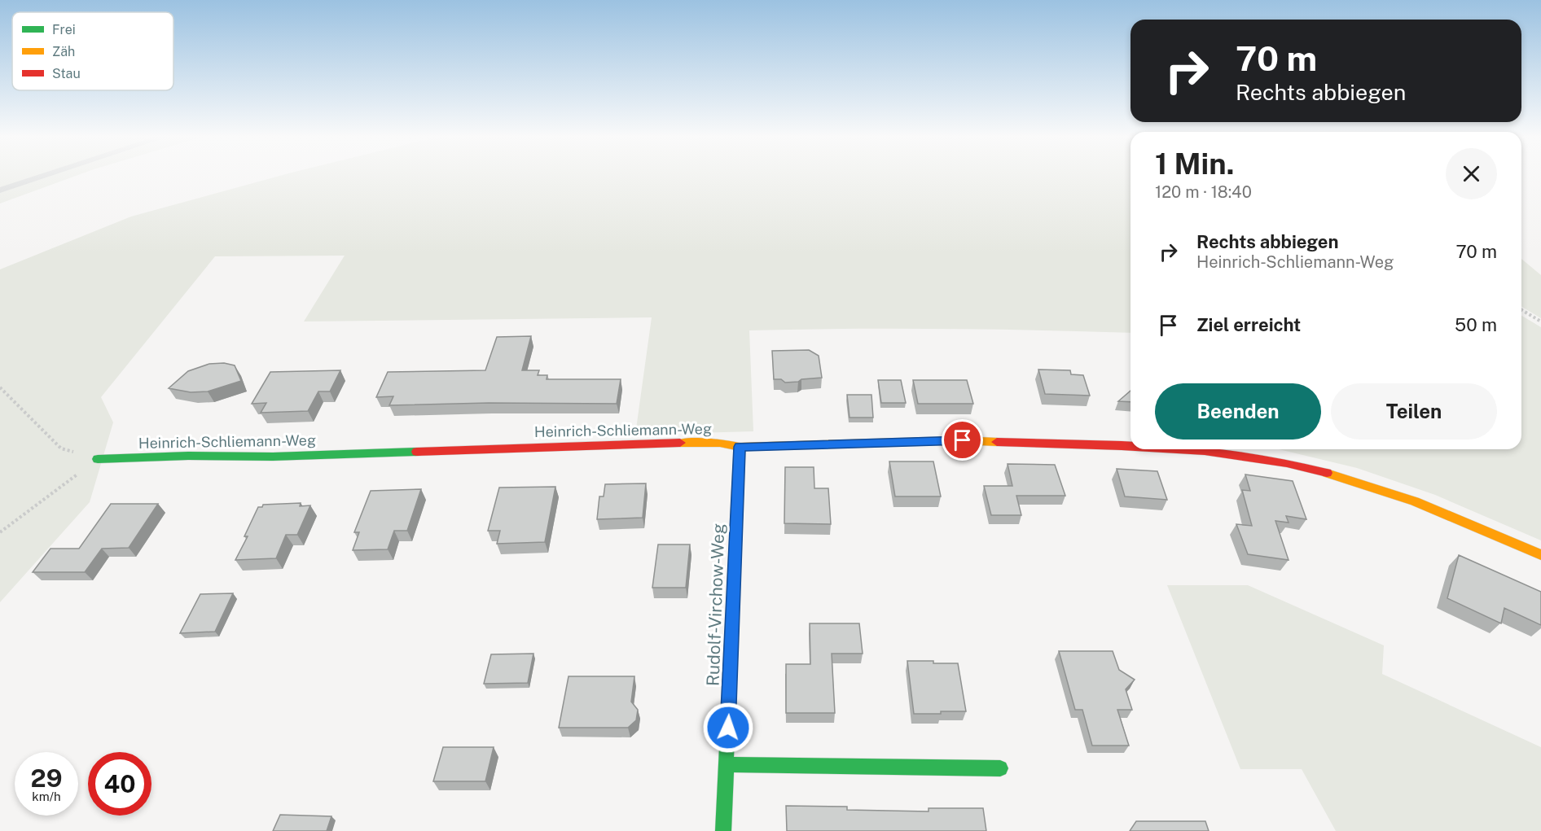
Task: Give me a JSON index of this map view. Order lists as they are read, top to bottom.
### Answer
{
  "streets": {
    "street": ["Heinrich-Schliemann-Weg", "Rudolf-Virchow-Weg"]
  },
  "crossings": [
    ["Heinrich-Schliemann-Weg", "Rudolf-Virchow-Weg"]
  ],
  "legend": ["Frei", "Zäh", "Stau"],
  "page": {
    "turn": ["70 m", "Rechts abbiegen"],
    "heading": ["1 Min.", "120 m · 18:40"],
    "list": [
      {
        "name": "Rechts abbiegen",
        "note": "Heinrich-Schliemann-Weg",
        "value": "70 m"
      },
      {
        "name": "Ziel erreicht",
        "value": "50 m"
      }
    ],
    "buttons": ["Beenden", "Teilen"],
    "speed": "29 km/h",
    "limit": "40"
  }
}
